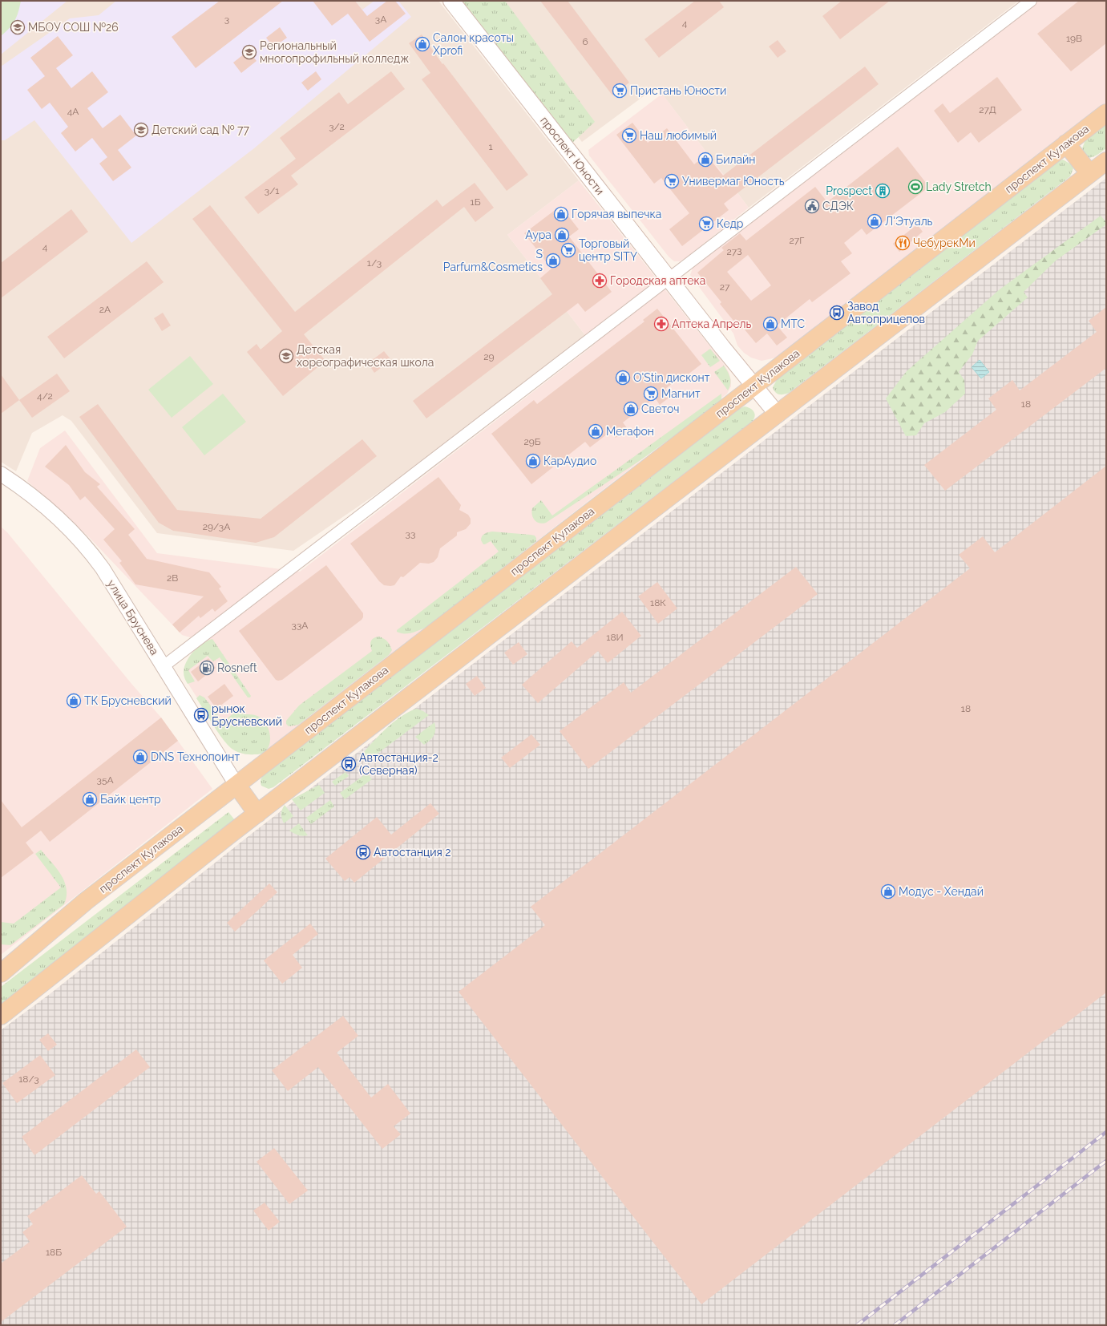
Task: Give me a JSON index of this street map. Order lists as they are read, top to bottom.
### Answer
{
  "streets": {
    "main road": ["проспект Юности", "проспект Кулакова"],
    "street": ["улица Бруснева"]
  },
  "crossings": [
    ["проспект Юности", "проспект Кулакова"],
    ["проспект Кулакова", "улица Бруснева"]
  ],
  "places": {
    "school or university": [
      "МБОУ СОШ №26",
      "Региональный многопрофильный колледж",
      "Детский сад № 77",
      "Детская хореографическая школа"
    ],
    "shop": [
      "Салон красоты Xprofi",
      "Билайн",
      "Горячая выпечка",
      "Л'Этуаль",
      "Аура",
      "S Parfum&Cosmetics",
      "МТС",
      "O'Stin дисконт",
      "Светоч",
      "Мегафон",
      "КарАудио",
      "ТК Брусневский",
      "DNS Технопоинт",
      "Байк центр",
      "Модус - Хендай"
    ],
    "supermarket": [
      "Пристань Юности",
      "Наш любимый",
      "Универмаг Юность",
      "Кедр",
      "Торговый центр SITY",
      "Магнит"
    ],
    "sports": ["Lady Stretch"],
    "building": ["Prospect"],
    "public building": ["СДЭК"],
    "restaurant": ["ЧебурекМи"],
    "pharmacy": ["Городская аптека", "Аптека Апрель"],
    "bus stop": [
      "Завод Автоприцепов",
      "рынок Брусневский",
      "Автостанция-2 (Северная)",
      "Автостанция 2"
    ],
    "fuel station": ["Rosneft"]
  },
  "house_numbers": [
    "3",
    "3А",
    "4",
    "19В",
    "6",
    "27Д",
    "4А",
    "3/2",
    "1",
    "3/1",
    "1Б",
    "27Г",
    "4",
    "27З",
    "1/3",
    "27",
    "2А",
    "29",
    "4/2",
    "18",
    "29Б",
    "29/3А",
    "33",
    "2В",
    "18К",
    "33А",
    "18И",
    "18",
    "35А",
    "18/3",
    "18Б"
  ]
}
